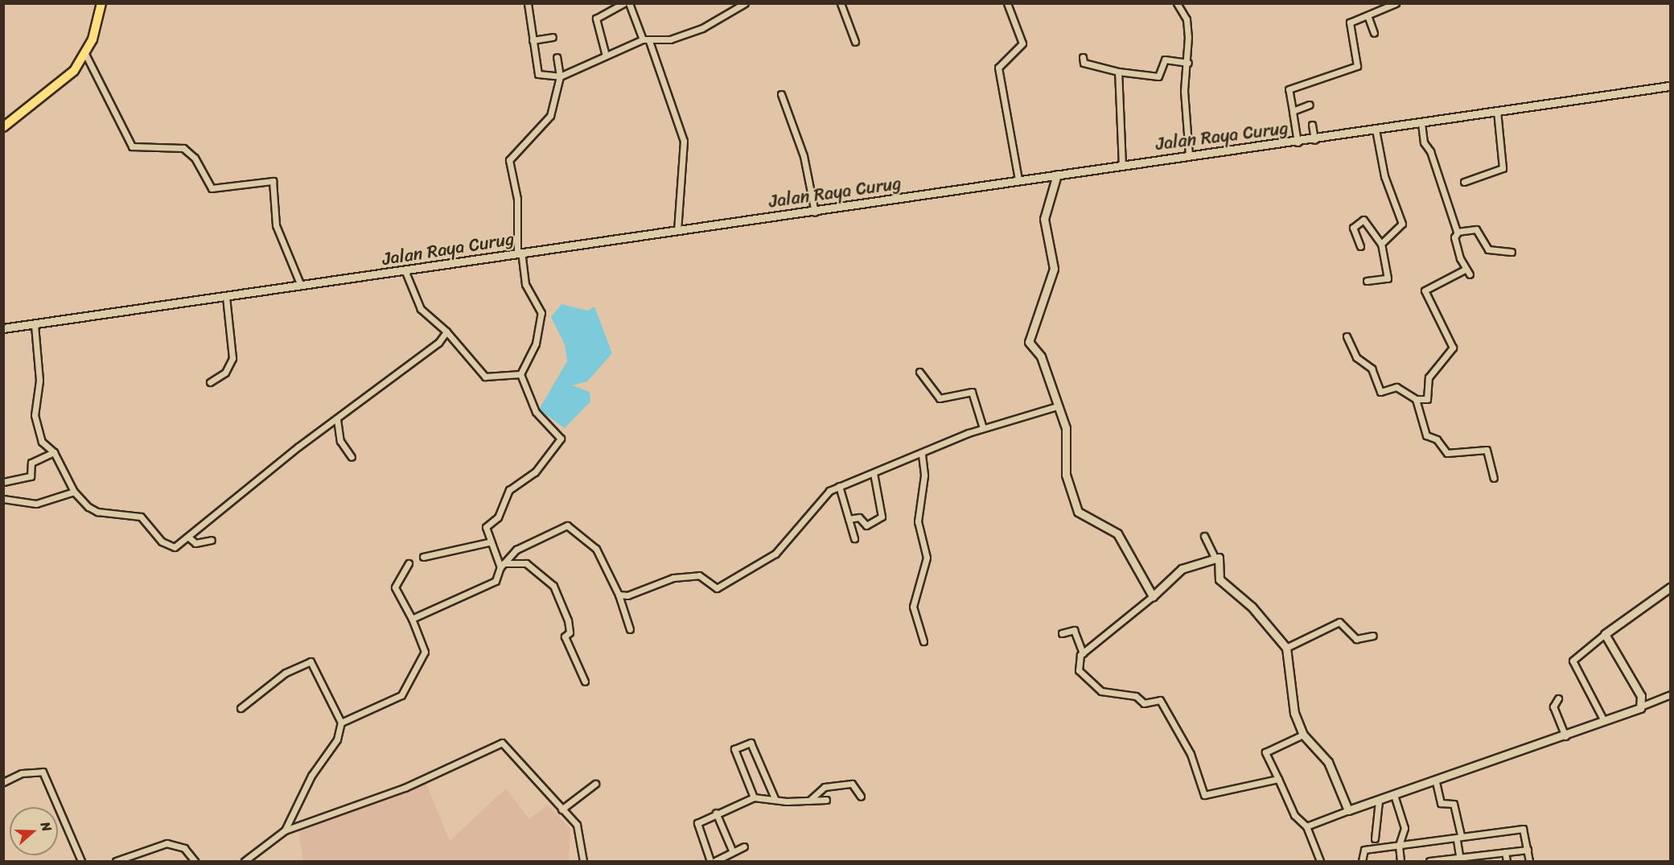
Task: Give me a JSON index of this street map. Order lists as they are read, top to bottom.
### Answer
{
  "streets": {
    "street": ["Jalan Raya Curug"]
  },
  "north": "right"
}
